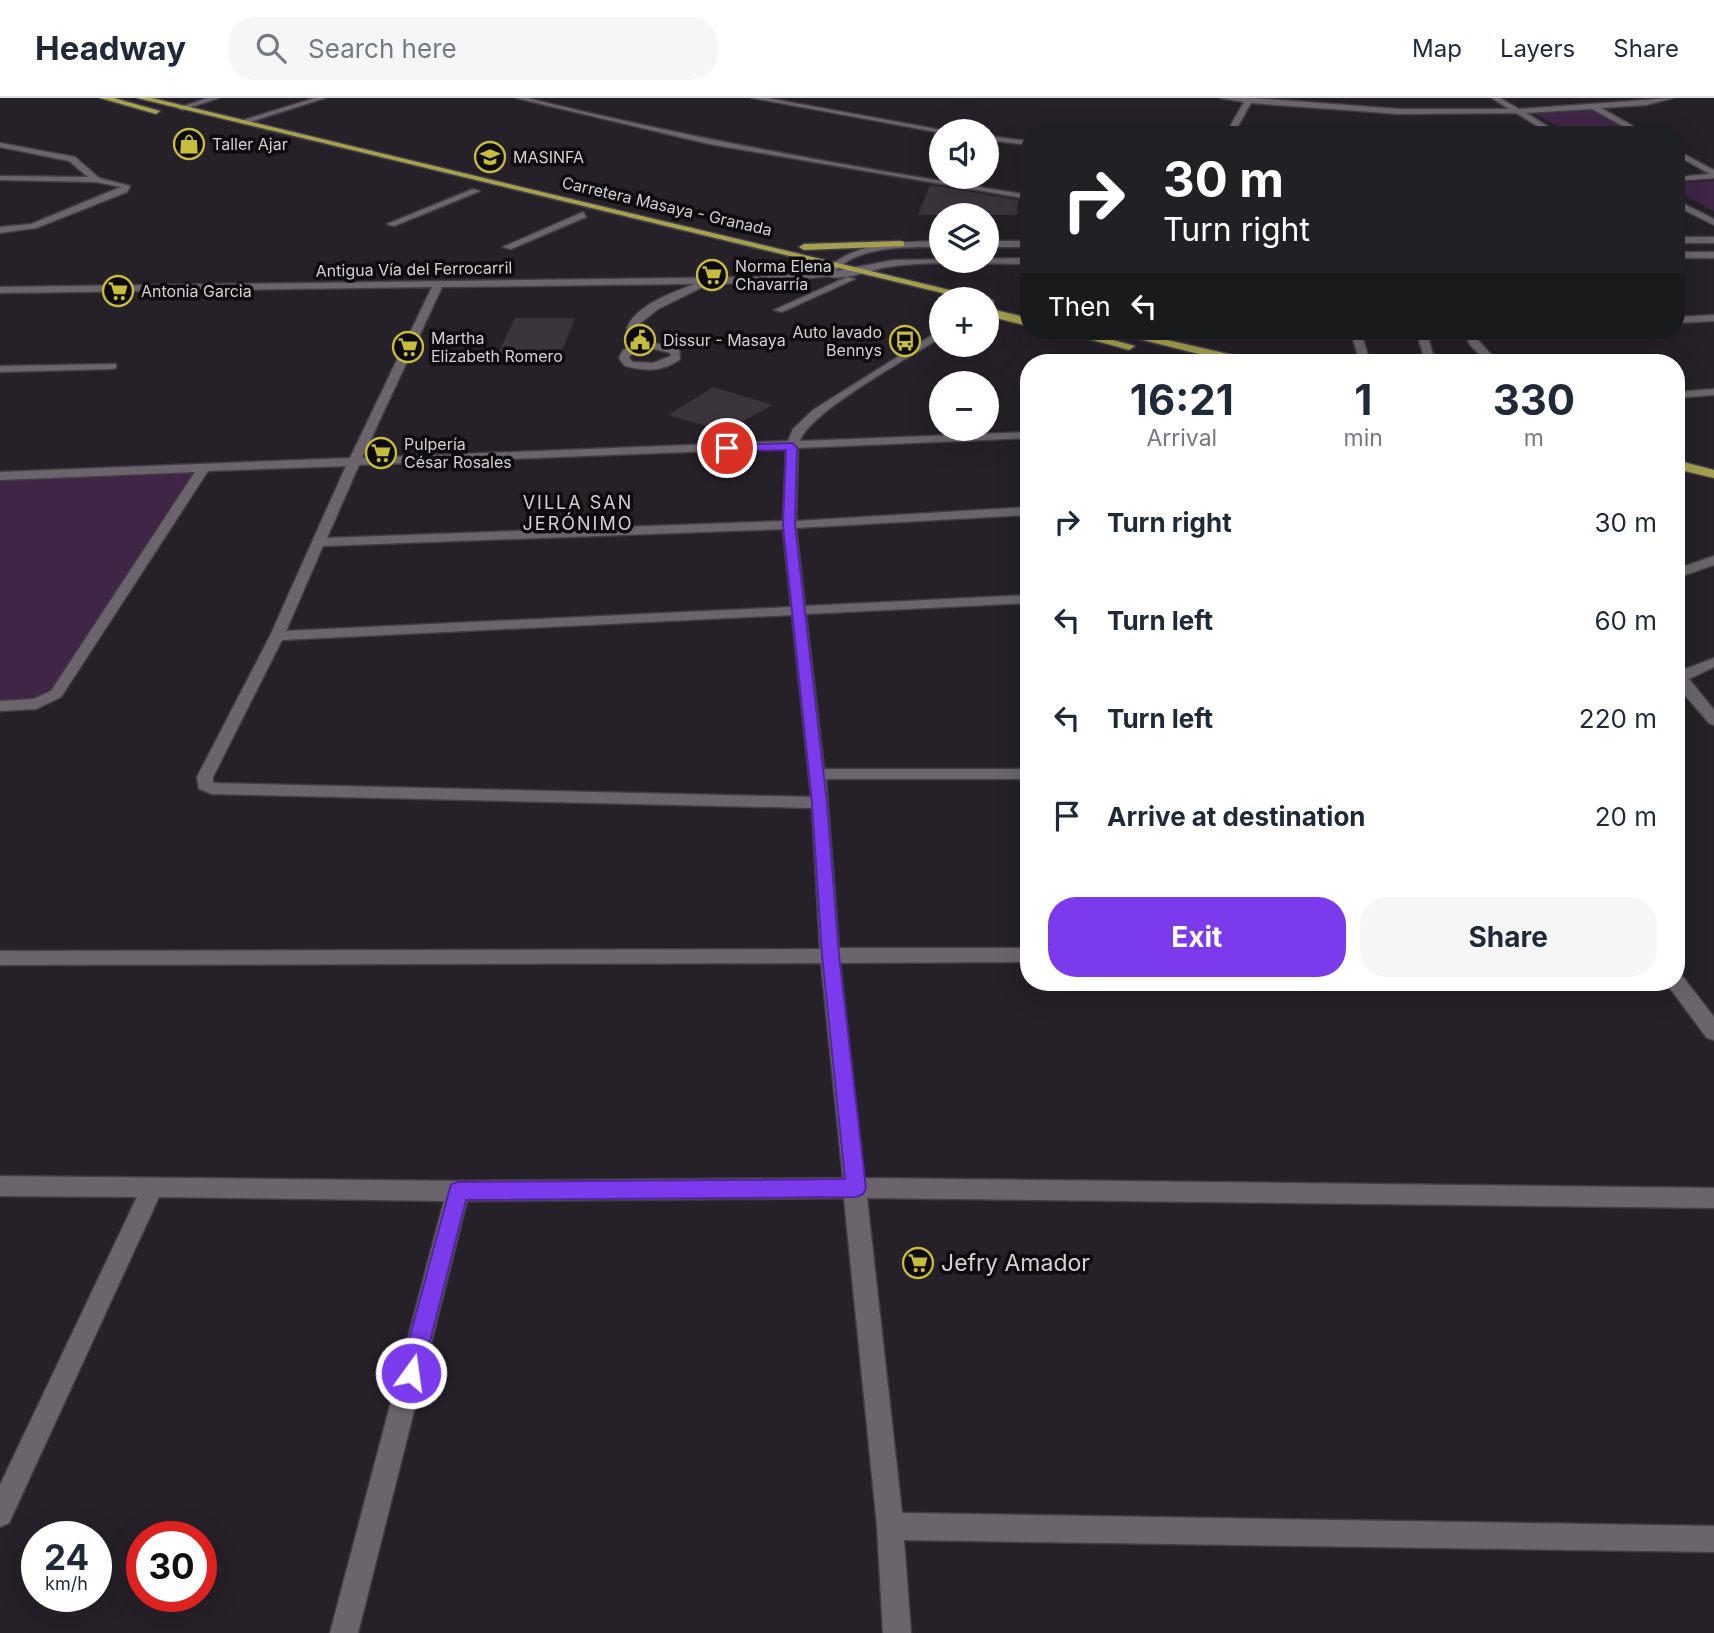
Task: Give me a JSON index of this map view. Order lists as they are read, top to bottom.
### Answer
{
  "streets": {
    "highway": ["Carretera Masaya - Granada"],
    "street": ["Antigua Vía del Ferrocarril"]
  },
  "crossings": [
    ["Carretera Masaya - Granada", "Antigua Vía del Ferrocarril"]
  ],
  "districts": ["VILLA SAN JERÓNIMO"],
  "places": {
    "shop": ["Taller Ajar"],
    "school or university": ["MASINFA"],
    "supermarket": [
      "Norma Elena Chavarría",
      "Antonia Garcia",
      "Martha Elizabeth Romero",
      "Pulpería César Rosales",
      "Jefry Amador"
    ],
    "public building": ["Dissur - Masaya"],
    "bus stop": ["Auto lavado Bennys"]
  },
  "page": {
    "header": "Headway",
    "search": "Search here",
    "nav": ["Map", "Layers", "Share"],
    "map_buttons": ["+", "−"],
    "turn": ["30 m", "Turn right"],
    "then": "Then",
    "eta": [
      "16:21",
      "Arrival",
      "1",
      "min",
      "330",
      "m"
    ],
    "list": [
      {
        "name": "Turn right",
        "value": "30 m"
      },
      {
        "name": "Turn left",
        "value": "60 m"
      },
      {
        "name": "Turn left",
        "value": "220 m"
      },
      {
        "name": "Arrive at destination",
        "value": "20 m"
      }
    ],
    "buttons": ["Exit", "Share"],
    "speed": "24 km/h",
    "limit": "30"
  }
}
